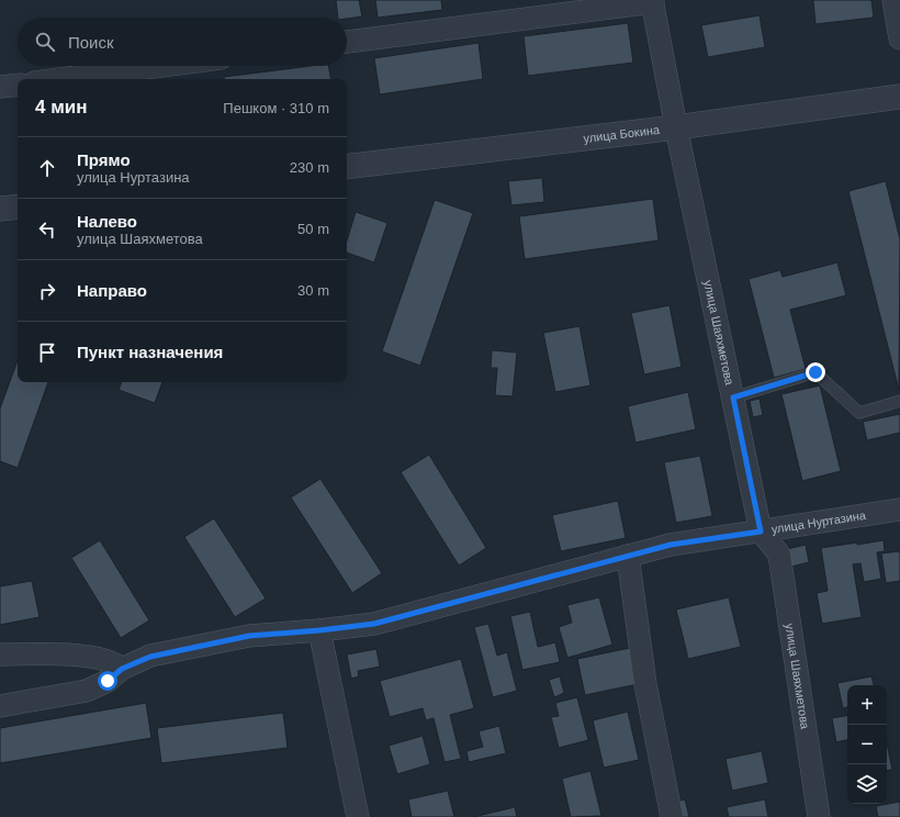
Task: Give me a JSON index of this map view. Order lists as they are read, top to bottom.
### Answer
{
  "streets": {
    "street": ["улица Бокина", "улица Шаяхметова", "улица Нуртазина"]
  },
  "crossings": [
    ["улица Бокина", "улица Шаяхметова"],
    ["улица Шаяхметова", "улица Нуртазина"]
  ],
  "page": {
    "search": "Поиск",
    "heading": ["4 мин", "Пешком · 310 m"],
    "list": [
      ["Прямо", "улица Нуртазина", "230 m"],
      ["Налево", "улица Шаяхметова", "50 m"],
      ["Направо", "30 m"],
      "Пункт назначения"
    ],
    "map_buttons": ["+", "−"]
  }
}
